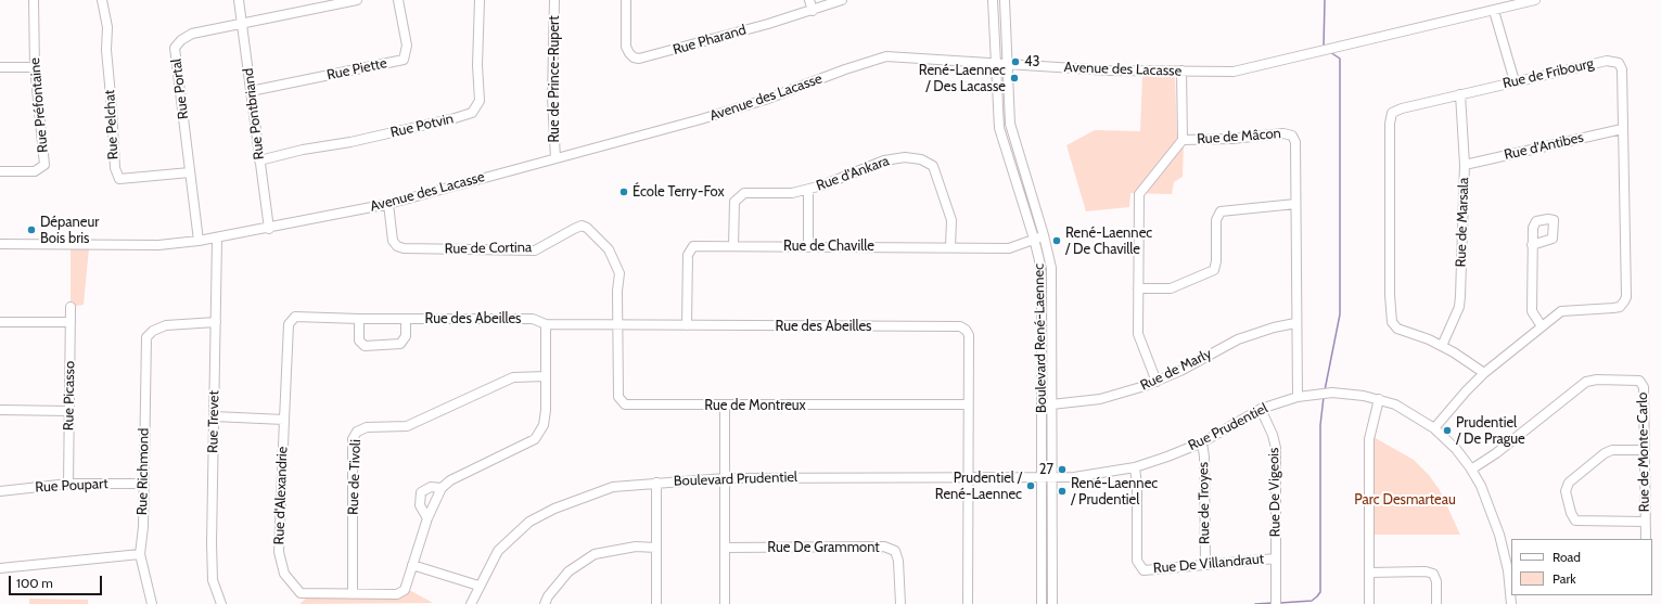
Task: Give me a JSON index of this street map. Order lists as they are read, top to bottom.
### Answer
{
  "streets": {
    "street": [
      "Rue Pharand",
      "Rue Piette",
      "Avenue des Lacasse",
      "Rue de Fribourg",
      "Rue de Prince-Rupert",
      "Rue Portal",
      "Rue Préfontaine",
      "Rue Pontbriand",
      "Rue Pelchat",
      "Rue Potvin",
      "Rue de Mâcon",
      "Rue d'Antibes",
      "Rue d'Ankara",
      "Rue de Marsala",
      "Rue de Chaville",
      "Rue de Cortina",
      "Rue des Abeilles",
      "Boulevard René-Laennec",
      "Rue de Marly",
      "Rue Picasso",
      "Rue de Montreux",
      "Rue Trevet",
      "Rue Prudentiel",
      "Rue de Monte-Carlo",
      "Rue Richmond",
      "Rue de Tivoli",
      "Boulevard Prudentiel",
      "Rue Poupart",
      "Rue De Vigeois",
      "Rue d'Alexandrie",
      "Rue de Troyes",
      "Rue De Grammont",
      "Rue De Villandraut"
    ]
  },
  "crossings": [
    ["Rue Piette", "Rue Pontbriand"],
    ["Avenue des Lacasse", "Rue de Prince-Rupert"],
    ["Avenue des Lacasse", "Rue Portal"],
    ["Avenue des Lacasse", "Rue Pontbriand"],
    ["Avenue des Lacasse", "Rue de Cortina"],
    ["Avenue des Lacasse", "Boulevard René-Laennec"],
    ["Avenue des Lacasse", "Rue Trevet"],
    ["Rue de Fribourg", "Rue d'Antibes"],
    ["Rue de Fribourg", "Rue de Marsala"],
    ["Rue de Fribourg", "Rue Prudentiel"],
    ["Rue Portal", "Rue Pontbriand"],
    ["Rue Portal", "Rue Pelchat"],
    ["Rue Pontbriand", "Rue Potvin"],
    ["Rue de Mâcon", "Rue de Marly"],
    ["Rue de Mâcon", "Rue Prudentiel"],
    ["Rue d'Antibes", "Rue de Marsala"],
    ["Rue d'Ankara", "Rue de Chaville"],
    ["Rue de Chaville", "Rue des Abeilles"],
    ["Rue de Chaville", "Boulevard René-Laennec"],
    ["Rue de Cortina", "Rue des Abeilles"],
    ["Rue de Cortina", "Rue de Montreux"],
    ["Rue des Abeilles", "Rue de Montreux"],
    ["Rue des Abeilles", "Boulevard Prudentiel"],
    ["Rue des Abeilles", "Rue d'Alexandrie"],
    ["Boulevard René-Laennec", "Rue de Marly"],
    ["Boulevard René-Laennec", "Rue Prudentiel"],
    ["Boulevard René-Laennec", "Boulevard Prudentiel"],
    ["Rue Picasso", "Rue Poupart"],
    ["Rue Trevet", "Rue Richmond"],
    ["Rue Prudentiel", "Rue de Monte-Carlo"],
    ["Rue Prudentiel", "Boulevard Prudentiel"],
    ["Rue Prudentiel", "Rue De Vigeois"],
    ["Rue Prudentiel", "Rue de Troyes"],
    ["Rue Prudentiel", "Rue De Villandraut"],
    ["Rue Richmond", "Rue Poupart"],
    ["Rue de Tivoli", "Rue d'Alexandrie"],
    ["Rue De Vigeois", "Rue De Villandraut"],
    ["Rue de Troyes", "Rue De Villandraut"]
  ],
  "parks": ["Parc Desmarteau"],
  "places": [
    "43",
    "René-Laennec / Des Lacasse",
    "École Terry-Fox",
    "Dépaneur Bois bris",
    "René-Laennec / De Chaville",
    "Prudentiel / De Prague",
    "27",
    "Prudentiel / René-Laennec",
    "René-Laennec / Prudentiel"
  ],
  "legend": ["Road", "Park"],
  "scale_bar": "100 m"
}
